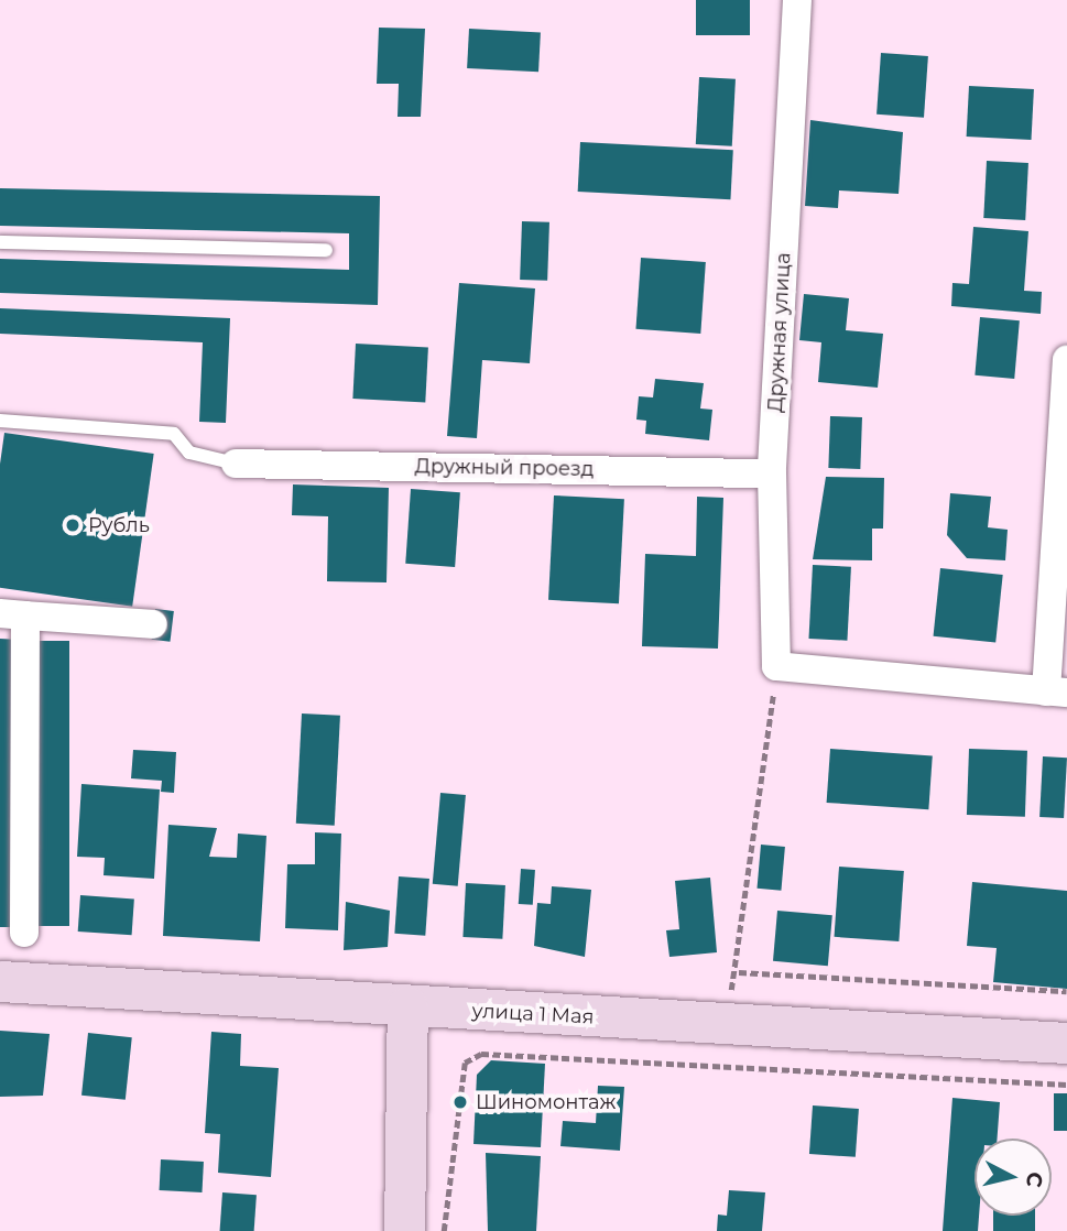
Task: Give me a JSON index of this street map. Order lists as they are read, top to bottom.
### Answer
{
  "streets": {
    "main road": ["улица 1 Мая"],
    "street": ["Дружная улица", "Дружный проезд"]
  },
  "crossings": [
    ["Дружная улица", "Дружный проезд"]
  ],
  "places": ["Рубль", "Шиномонтаж"],
  "north": "right"
}
